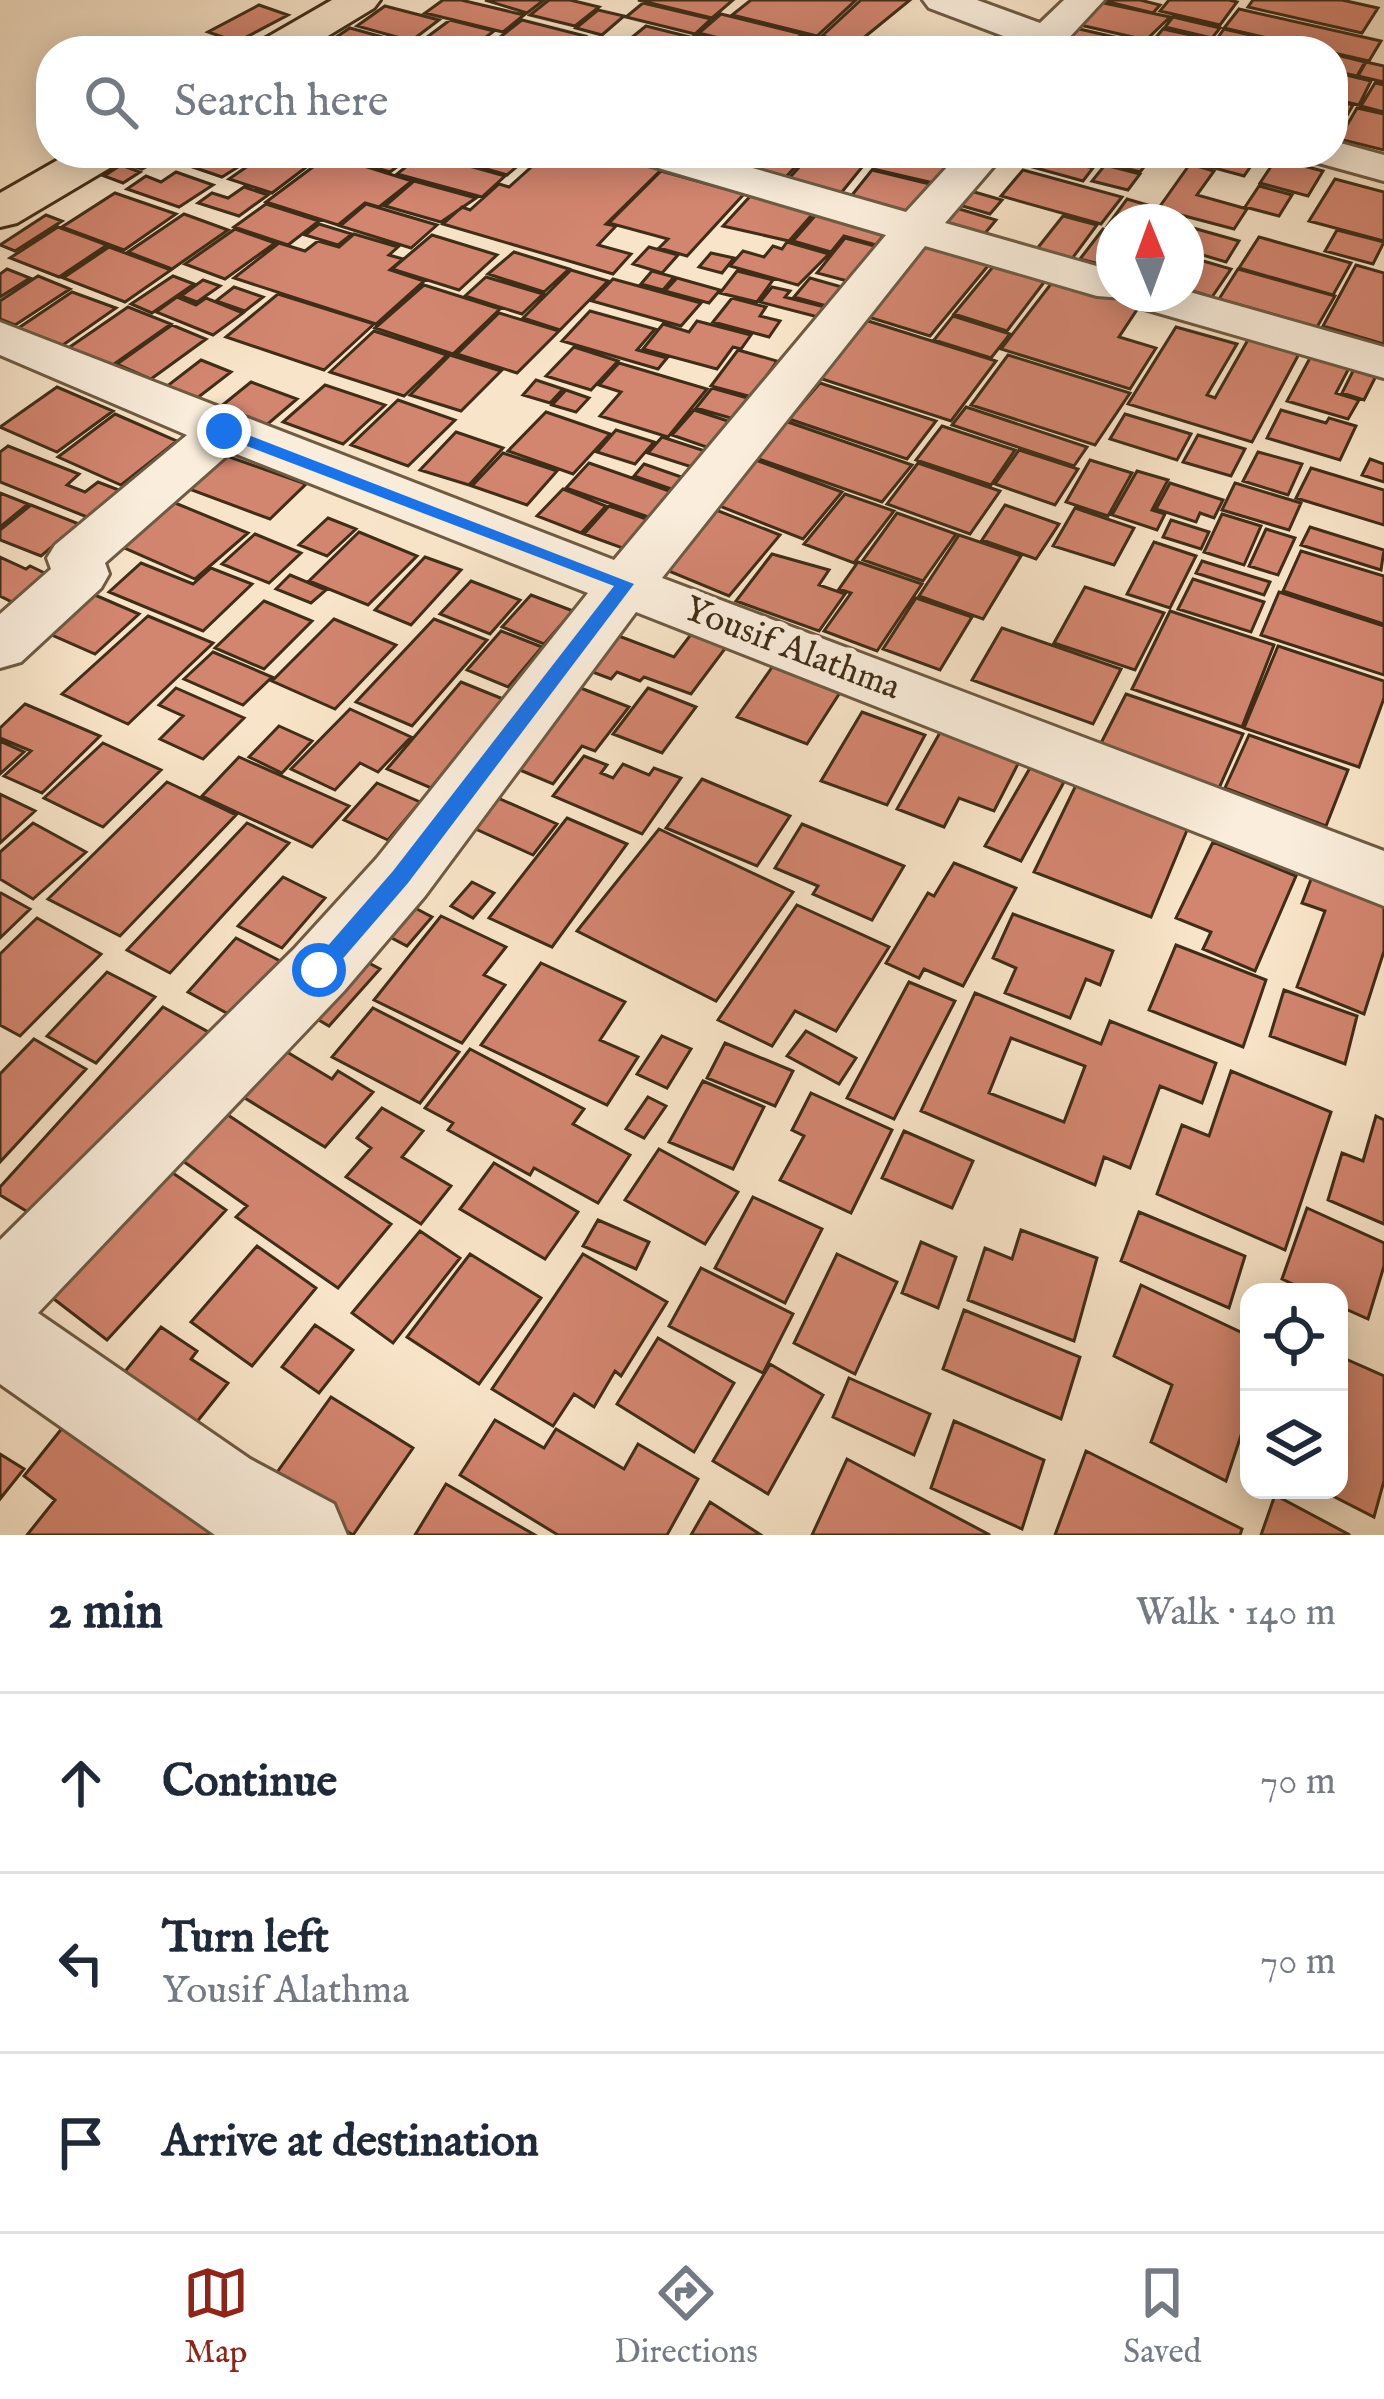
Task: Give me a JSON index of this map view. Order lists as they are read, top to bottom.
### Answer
{
  "streets": {
    "street": ["Yousif Alathma"]
  },
  "north": "top",
  "page": {
    "search": "Search here",
    "heading": ["2 min", "Walk · 140 m"],
    "list": [
      ["Continue", "70 m"],
      ["Turn left", "Yousif Alathma", "70 m"],
      "Arrive at destination"
    ],
    "nav": ["Map", "Directions", "Saved"]
  }
}
